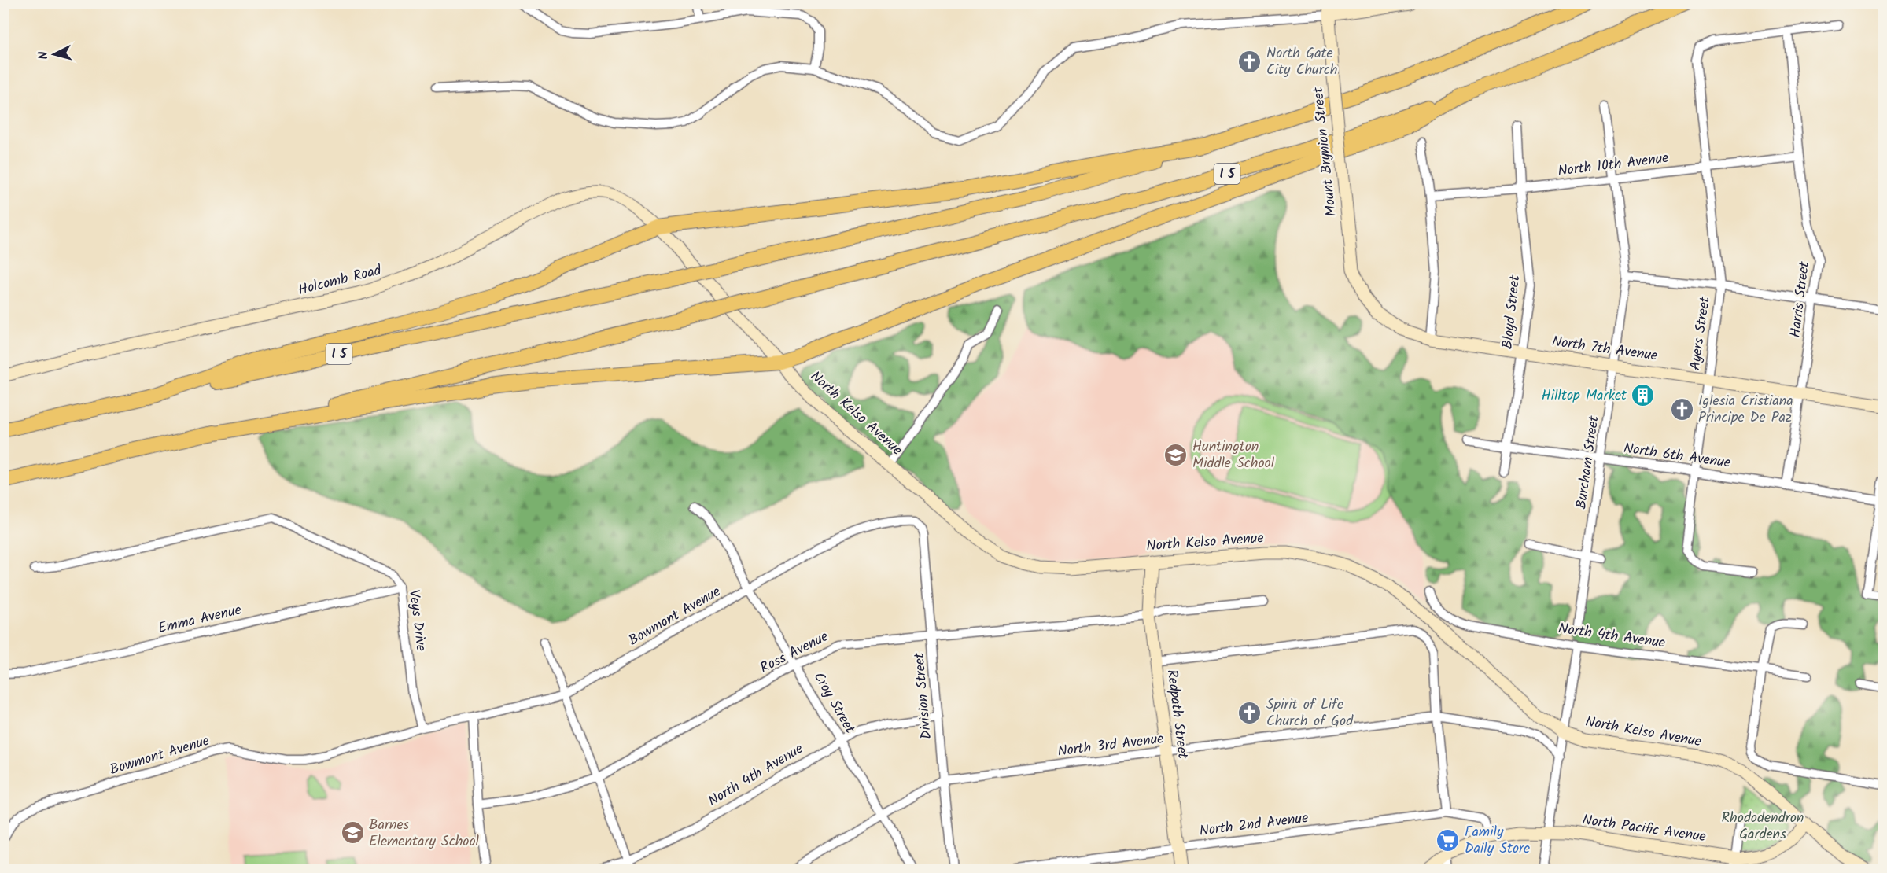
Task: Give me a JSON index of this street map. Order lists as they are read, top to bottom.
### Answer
{
  "streets": {
    "highway": ["I 5"],
    "street": [
      "Mount Brynion Street",
      "North 10th Avenue",
      "Holcomb Road",
      "Harris Street",
      "Bloyd Street",
      "Ayers Street",
      "North 7th Avenue",
      "North Kelso Avenue",
      "North 6th Avenue",
      "Burcham Street",
      "Bowmont Avenue",
      "Emma Avenue",
      "Veys Drive",
      "North 4th Avenue",
      "Ross Avenue",
      "Division Street",
      "Croy Street",
      "Redpath Street",
      "North 3rd Avenue",
      "North 2nd Avenue",
      "North Pacific Avenue"
    ]
  },
  "crossings": [
    ["Mount Brynion Street", "North 7th Avenue"],
    ["North 10th Avenue", "Harris Street"],
    ["North 10th Avenue", "Bloyd Street"],
    ["North 10th Avenue", "Ayers Street"],
    ["North 10th Avenue", "Burcham Street"],
    ["Holcomb Road", "North Kelso Avenue"],
    ["Harris Street", "Ayers Street"],
    ["Harris Street", "North 7th Avenue"],
    ["Harris Street", "North 6th Avenue"],
    ["Bloyd Street", "North 7th Avenue"],
    ["Bloyd Street", "North 6th Avenue"],
    ["Ayers Street", "North 7th Avenue"],
    ["Ayers Street", "North 6th Avenue"],
    ["North 7th Avenue", "Burcham Street"],
    ["North Kelso Avenue", "Redpath Street"],
    ["North Kelso Avenue", "North Pacific Avenue"],
    ["North 6th Avenue", "Burcham Street"],
    ["Bowmont Avenue", "Veys Drive"],
    ["Bowmont Avenue", "Division Street"],
    ["Bowmont Avenue", "Croy Street"],
    ["Emma Avenue", "Veys Drive"],
    ["North 4th Avenue", "Division Street"],
    ["North 4th Avenue", "Croy Street"],
    ["Ross Avenue", "Division Street"],
    ["Ross Avenue", "Croy Street"],
    ["Ross Avenue", "Redpath Street"],
    ["Division Street", "North 3rd Avenue"],
    ["Croy Street", "North 3rd Avenue"],
    ["Redpath Street", "North 3rd Avenue"],
    ["Redpath Street", "North 2nd Avenue"],
    ["North 2nd Avenue", "North Pacific Avenue"]
  ],
  "parks": ["Rhododendron Gardens"],
  "places": {
    "church": ["North Gate City Church", "Iglesia Cristiana Principe De Paz", "Spirit of Life Church of God"],
    "building": ["Hilltop Market"],
    "school or university": ["Huntington Middle School", "Barnes Elementary School"],
    "supermarket": ["Family Daily Store"]
  },
  "north": "left"
}
